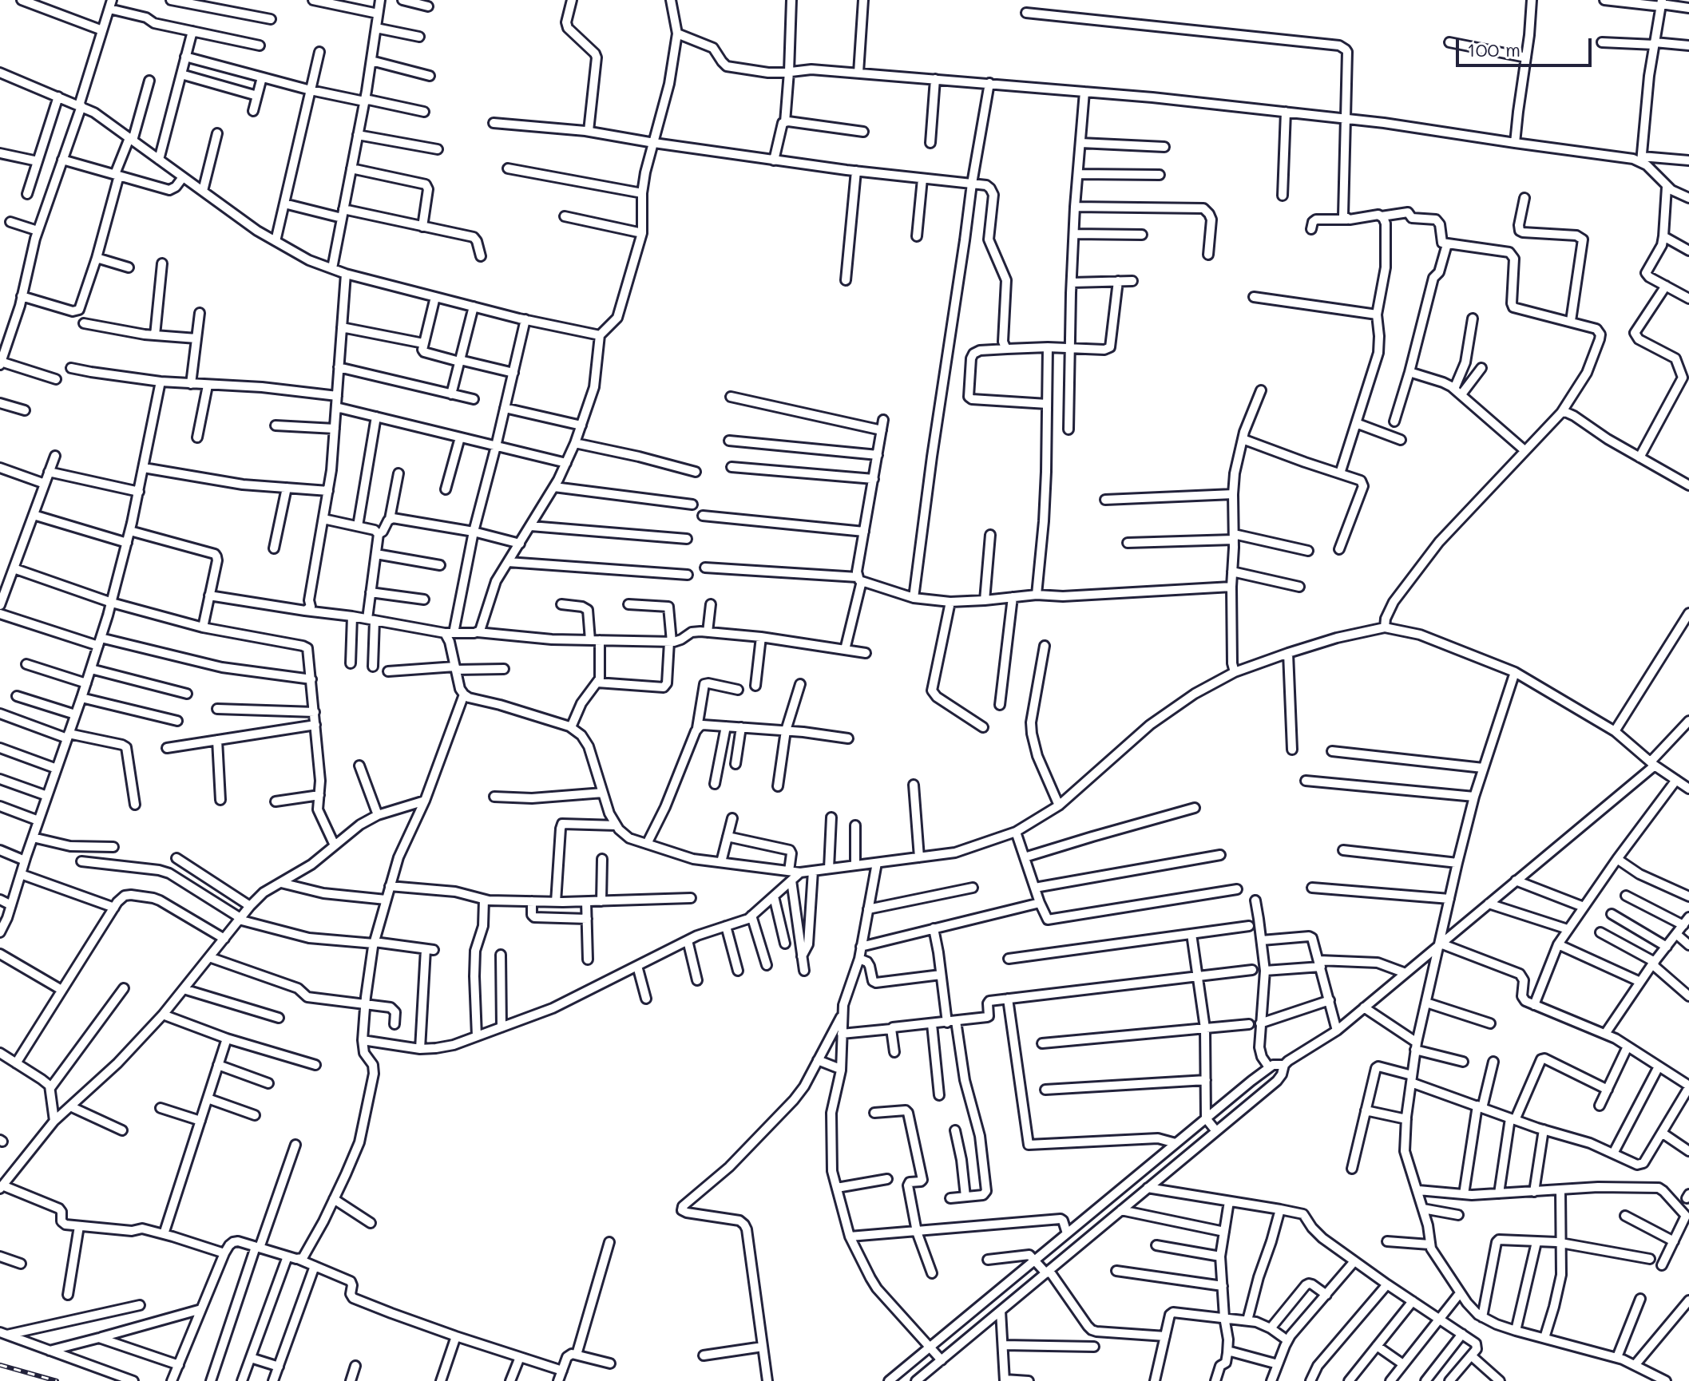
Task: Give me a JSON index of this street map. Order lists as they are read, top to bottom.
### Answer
{
  "scale_bar": "100 m"
}
